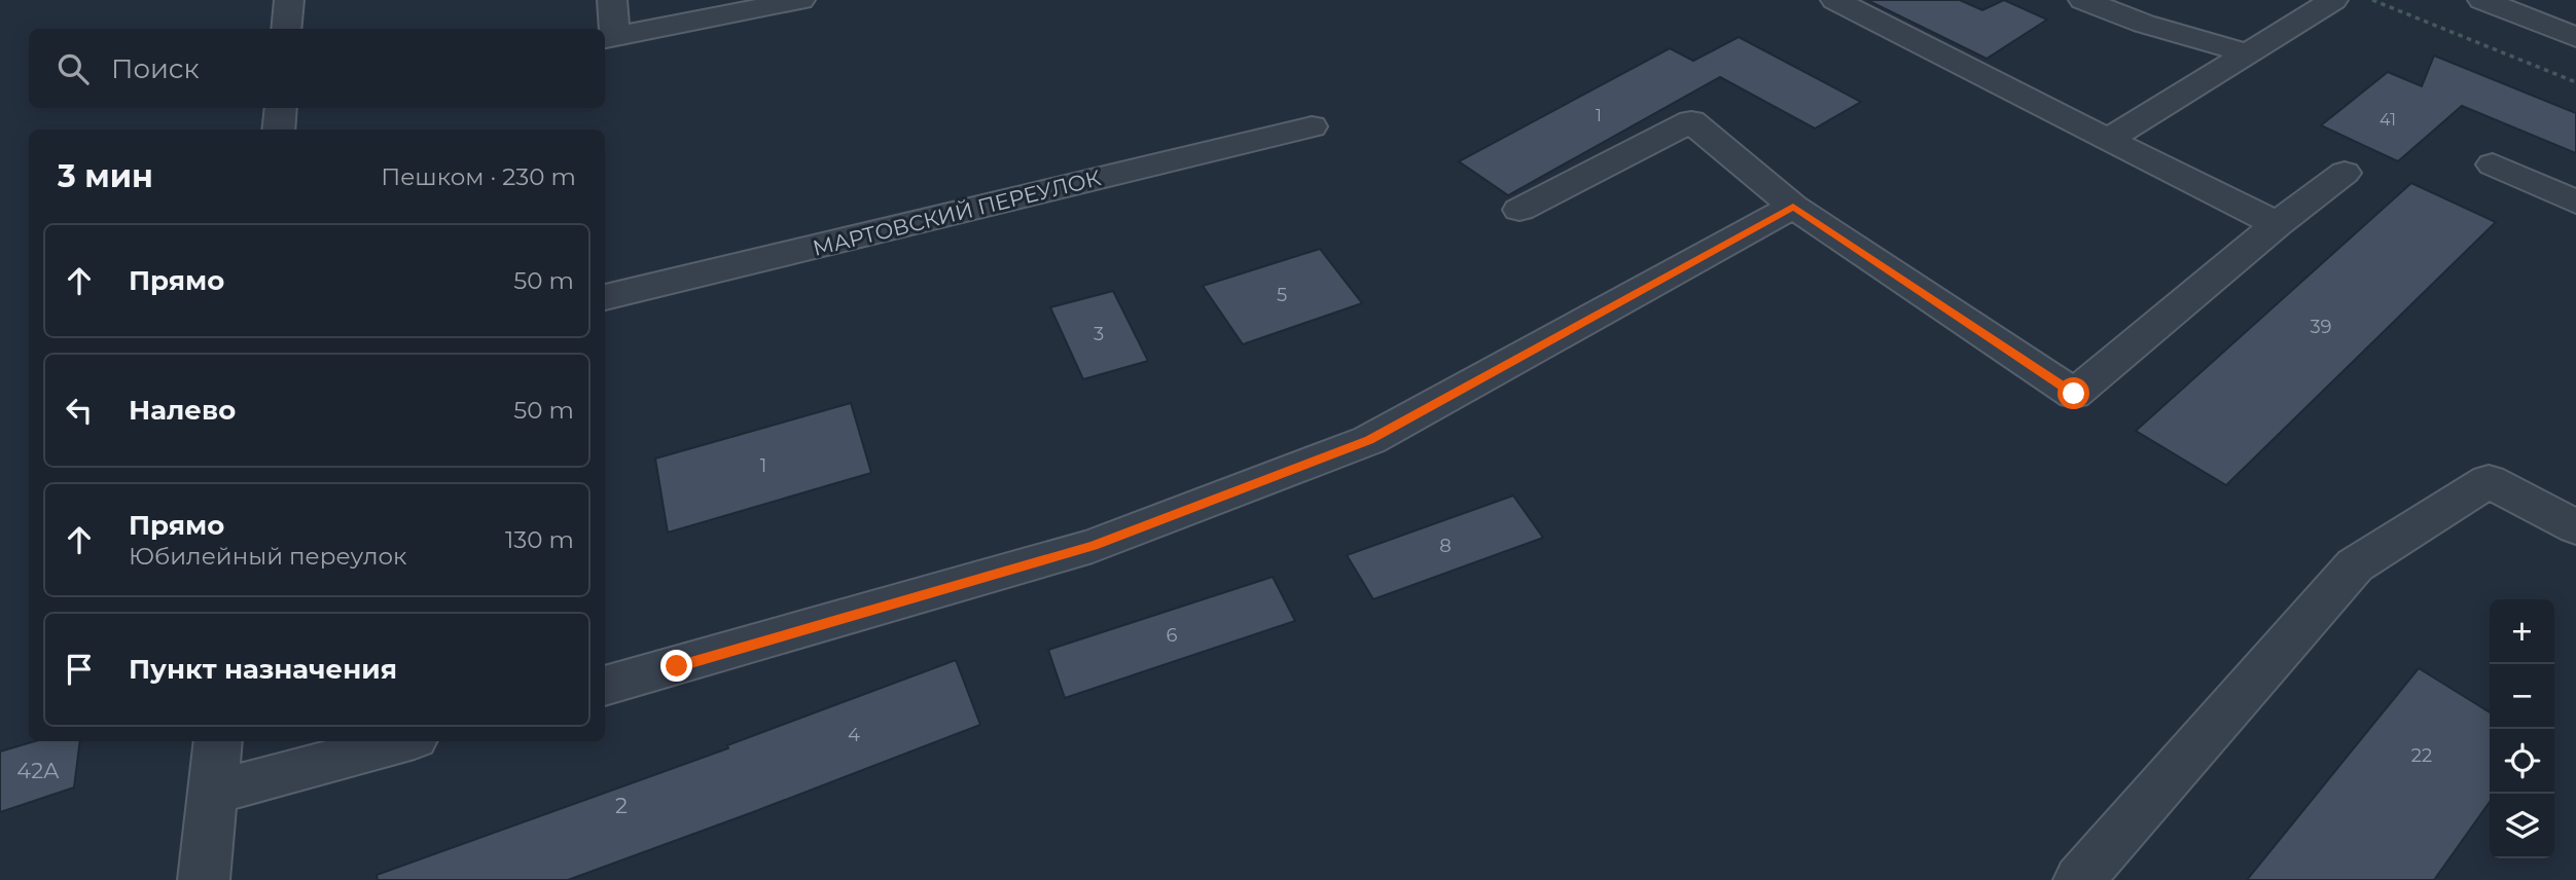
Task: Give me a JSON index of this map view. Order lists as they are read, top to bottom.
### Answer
{
  "streets": {
    "street": ["МАРТОВСКИЙ ПЕРЕУЛОК"]
  },
  "house_numbers": [
    "1",
    "41",
    "5",
    "39",
    "3",
    "1",
    "8",
    "6",
    "4",
    "22",
    "42А",
    "2"
  ],
  "page": {
    "search": "Поиск",
    "heading": ["3 мин", "Пешком · 230 m"],
    "list": [
      ["Прямо", "50 m"],
      ["Налево", "50 m"],
      ["Прямо", "Юбилейный переулок", "130 m"],
      "Пункт назначения"
    ],
    "map_buttons": ["+", "−"]
  }
}
